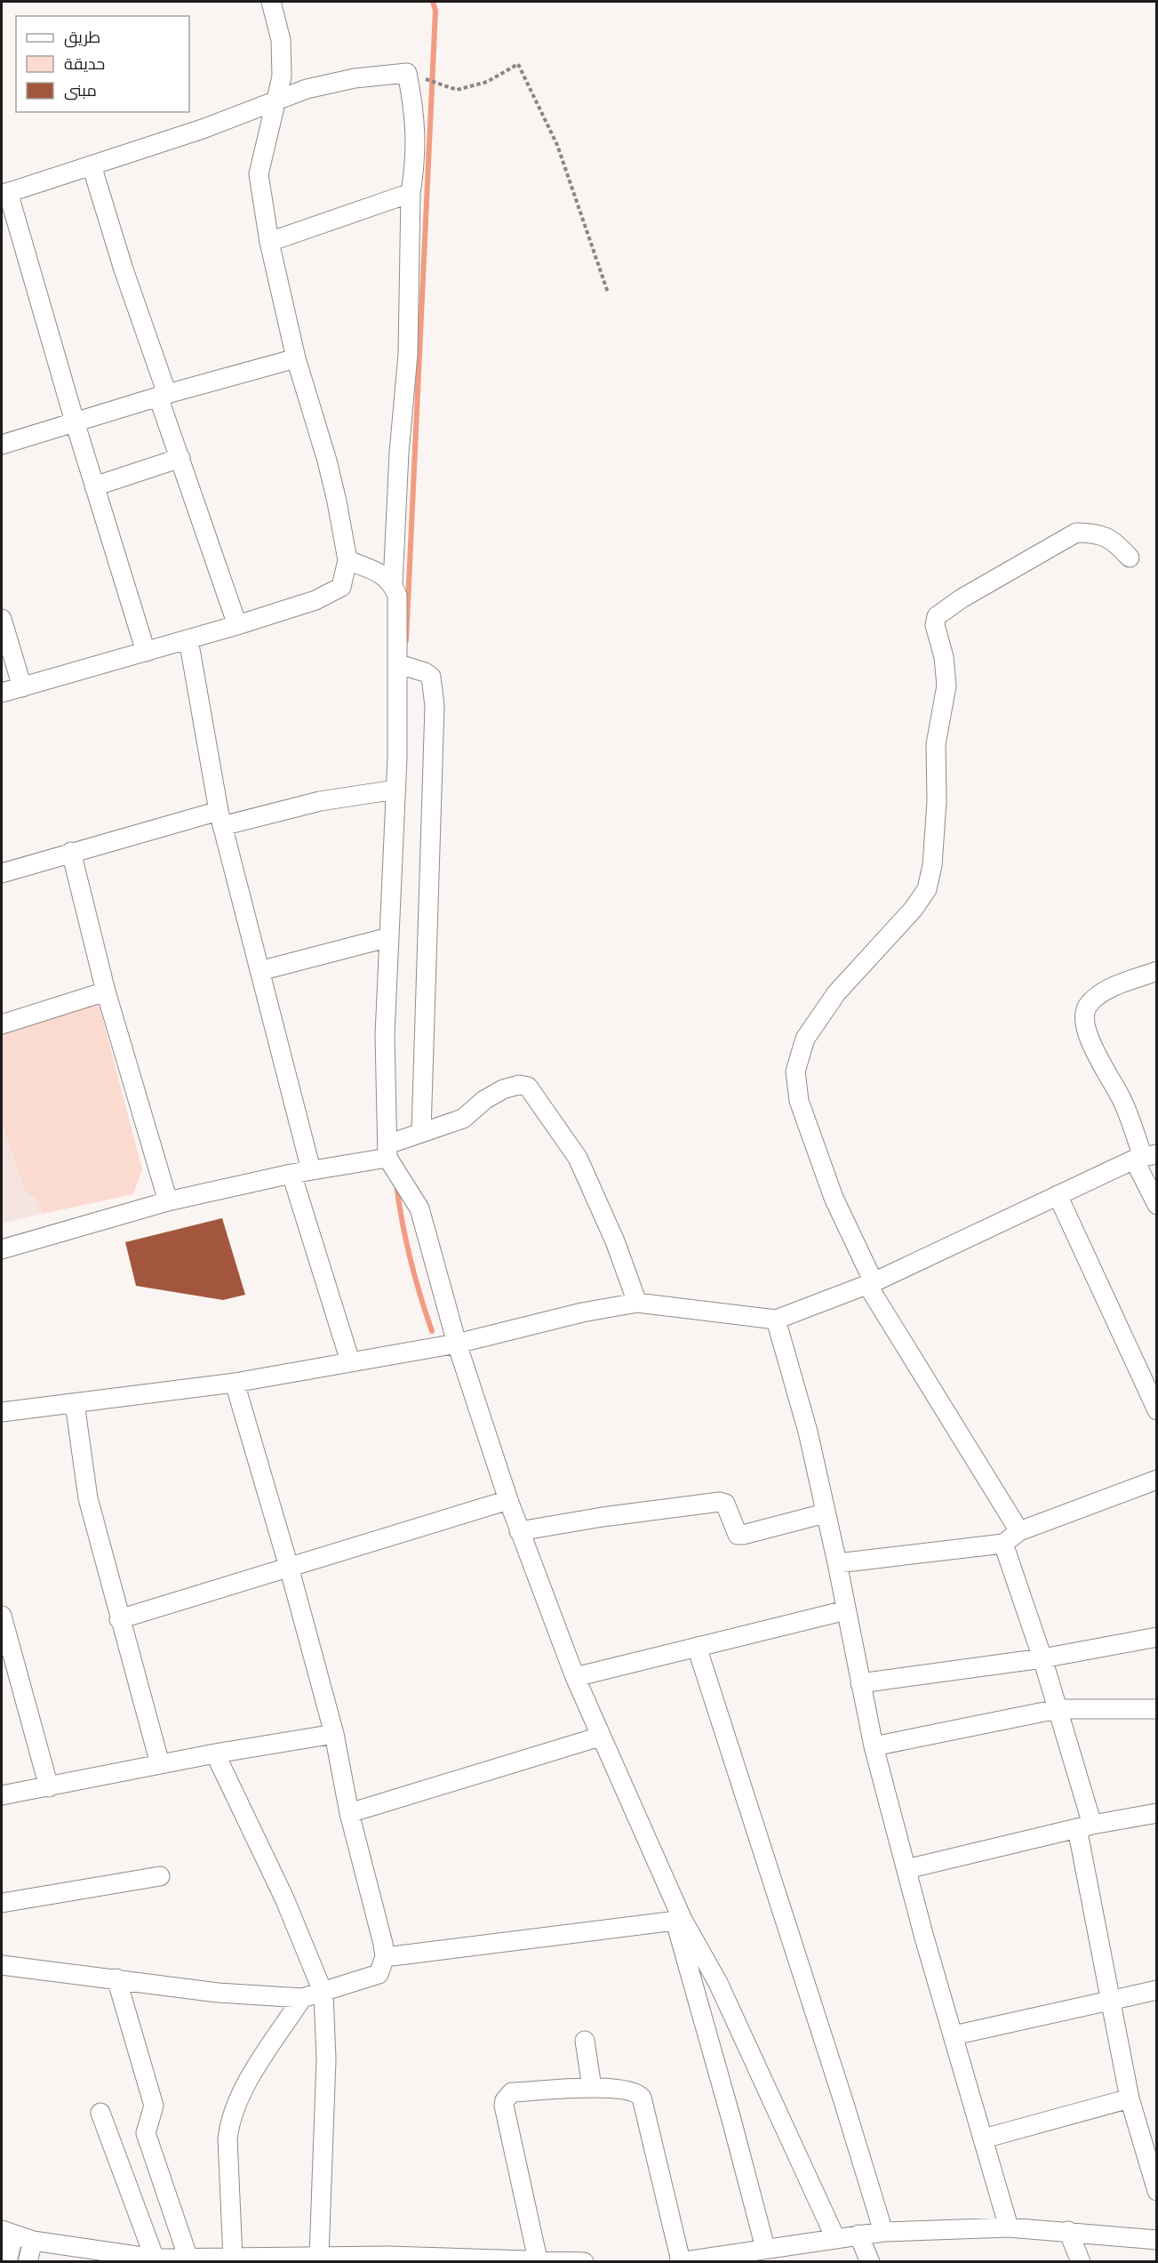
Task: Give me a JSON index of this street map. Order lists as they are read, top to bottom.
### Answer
{
  "legend": ["طريق", "حديقة", "مبنى"]
}
